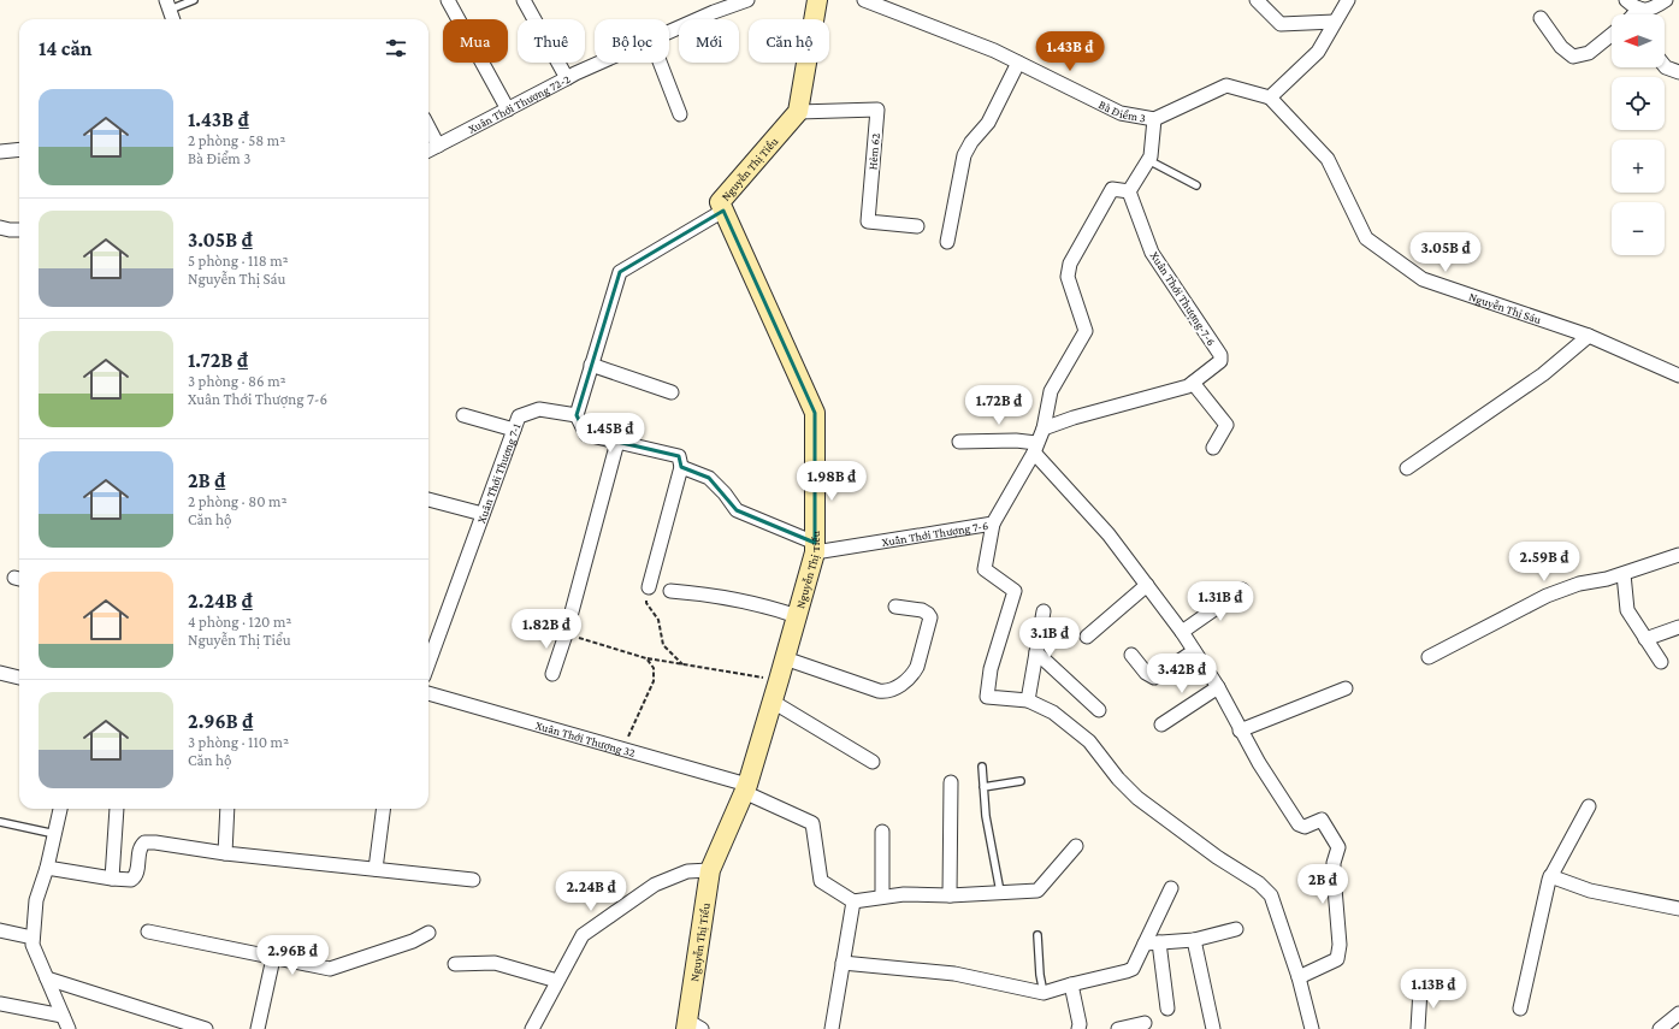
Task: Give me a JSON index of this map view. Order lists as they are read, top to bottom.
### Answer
{
  "streets": {
    "street": [
      "Xuân Thới Thượng 72-2",
      "Bà Điểm 3",
      "Hẻm 62",
      "Nguyễn Thị Tiểu",
      "Xuân Thới Thượng-7-6",
      "Nguyễn Thị Sáu",
      "Xuân Thới Thượng 7-1",
      "Xuân Thới Thượng 7-6",
      "Xuân Thới Thượng 32"
    ]
  },
  "crossings": [
    ["Bà Điểm 3", "Nguyễn Thị Sáu"],
    ["Hẻm 62", "Nguyễn Thị Tiểu"],
    ["Nguyễn Thị Tiểu", "Xuân Thới Thượng 7-6"],
    ["Nguyễn Thị Tiểu", "Xuân Thới Thượng 32"],
    ["Xuân Thới Thượng-7-6", "Xuân Thới Thượng 7-6"]
  ],
  "north": "left",
  "page": {
    "map_buttons": ["+", "−"],
    "chip": [
      "Mua",
      "Thuê",
      "Bộ lọc",
      "Mới",
      "Căn hộ"
    ],
    "heading": "14 căn",
    "price": [
      "1.43B ₫",
      "3.05B ₫",
      "1.72B ₫",
      "1.45B ₫",
      "1.98B ₫",
      "2.59B ₫",
      "1.31B ₫",
      "1.82B ₫",
      "3.1B ₫",
      "3.42B ₫",
      "2B ₫",
      "2.24B ₫",
      "2.96B ₫",
      "1.13B ₫"
    ],
    "list": [
      {
        "name": "1.43B ₫",
        "note": "2 phòng · 58 m² · Bà Điểm 3"
      },
      {
        "name": "3.05B ₫",
        "note": "5 phòng · 118 m² · Nguyễn Thị Sáu"
      },
      {
        "name": "1.72B ₫",
        "note": "3 phòng · 86 m² · Xuân Thới Thượng 7-6"
      },
      {
        "name": "2B ₫",
        "note": "2 phòng · 80 m² · Căn hộ"
      },
      {
        "name": "2.24B ₫",
        "note": "4 phòng · 120 m² · Nguyễn Thị Tiểu"
      },
      {
        "name": "2.96B ₫",
        "note": "3 phòng · 110 m² · Căn hộ"
      }
    ]
  }
}
